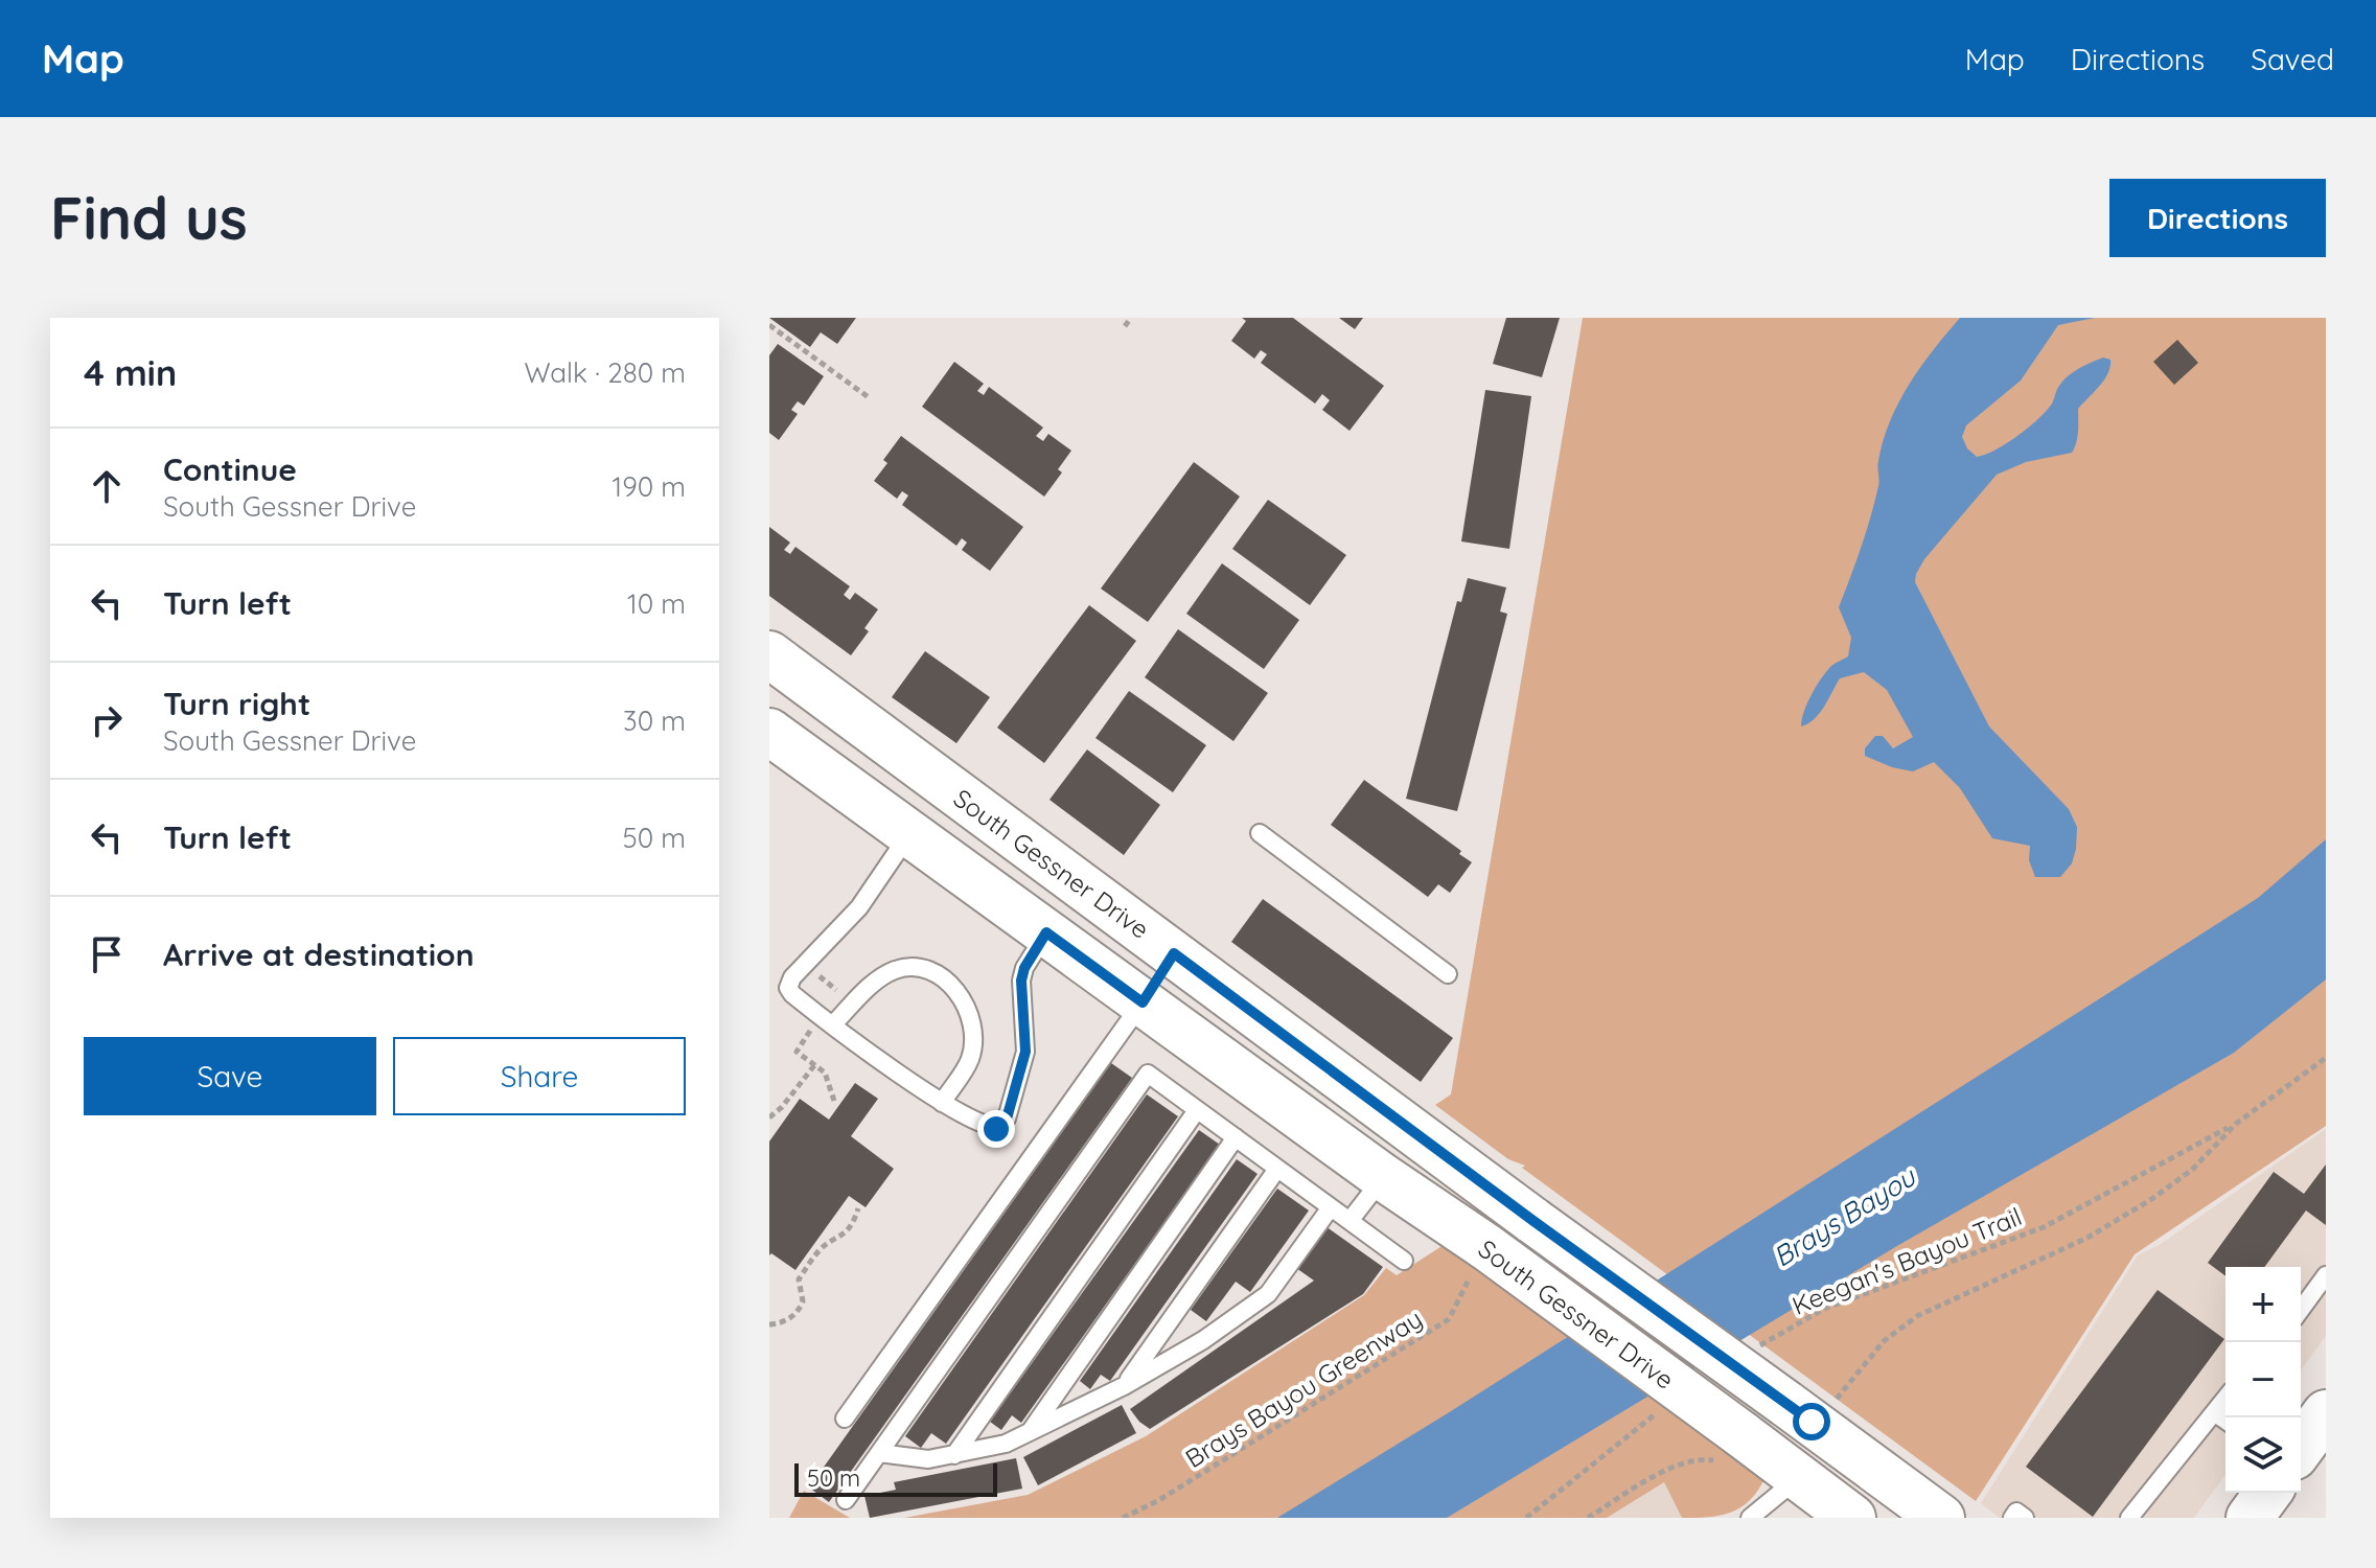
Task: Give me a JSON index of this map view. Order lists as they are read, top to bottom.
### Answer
{
  "streets": {
    "main road": ["South Gessner Drive"],
    "path": ["Keegan's Bayou Trail", "Brays Bayou Greenway"]
  },
  "crossings": [
    ["South Gessner Drive", "Brays Bayou Greenway"]
  ],
  "water": ["Brays Bayou"],
  "scale_bar": "50 m",
  "page": {
    "header": "Map",
    "nav": ["Map", "Directions", "Saved"],
    "buttons": [
      "Directions",
      ["Save", "Share"]
    ],
    "title": "Find us",
    "heading": ["4 min", "Walk · 280 m"],
    "list": [
      ["Continue", "South Gessner Drive", "190 m"],
      ["Turn left", "10 m"],
      ["Turn right", "South Gessner Drive", "30 m"],
      ["Turn left", "50 m"],
      "Arrive at destination"
    ],
    "map_buttons": ["+", "−"],
    "scale": "50 m"
  }
}
